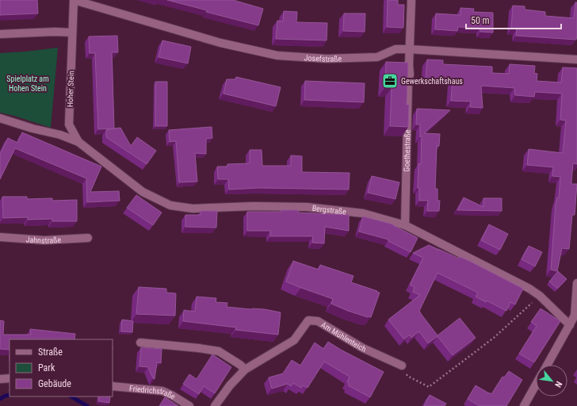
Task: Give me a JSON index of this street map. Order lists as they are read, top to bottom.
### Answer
{
  "streets": {
    "street": [
      "Josefstraße",
      "Hoher Stein",
      "Goethestraße",
      "Bergstraße",
      "Jahnstraße",
      "Am Mühlenteich",
      "Friedrichstraße"
    ]
  },
  "crossings": [
    ["Josefstraße", "Hoher Stein"],
    ["Josefstraße", "Goethestraße"],
    ["Hoher Stein", "Bergstraße"],
    ["Goethestraße", "Bergstraße"]
  ],
  "parks": ["Spielplatz am Hohen Stein"],
  "places": {
    "office": ["Gewerkschaftshaus"]
  },
  "legend": ["Straße", "Park", "Gebäude"],
  "scale_bar": "50 m",
  "north": "bottom right"
}
